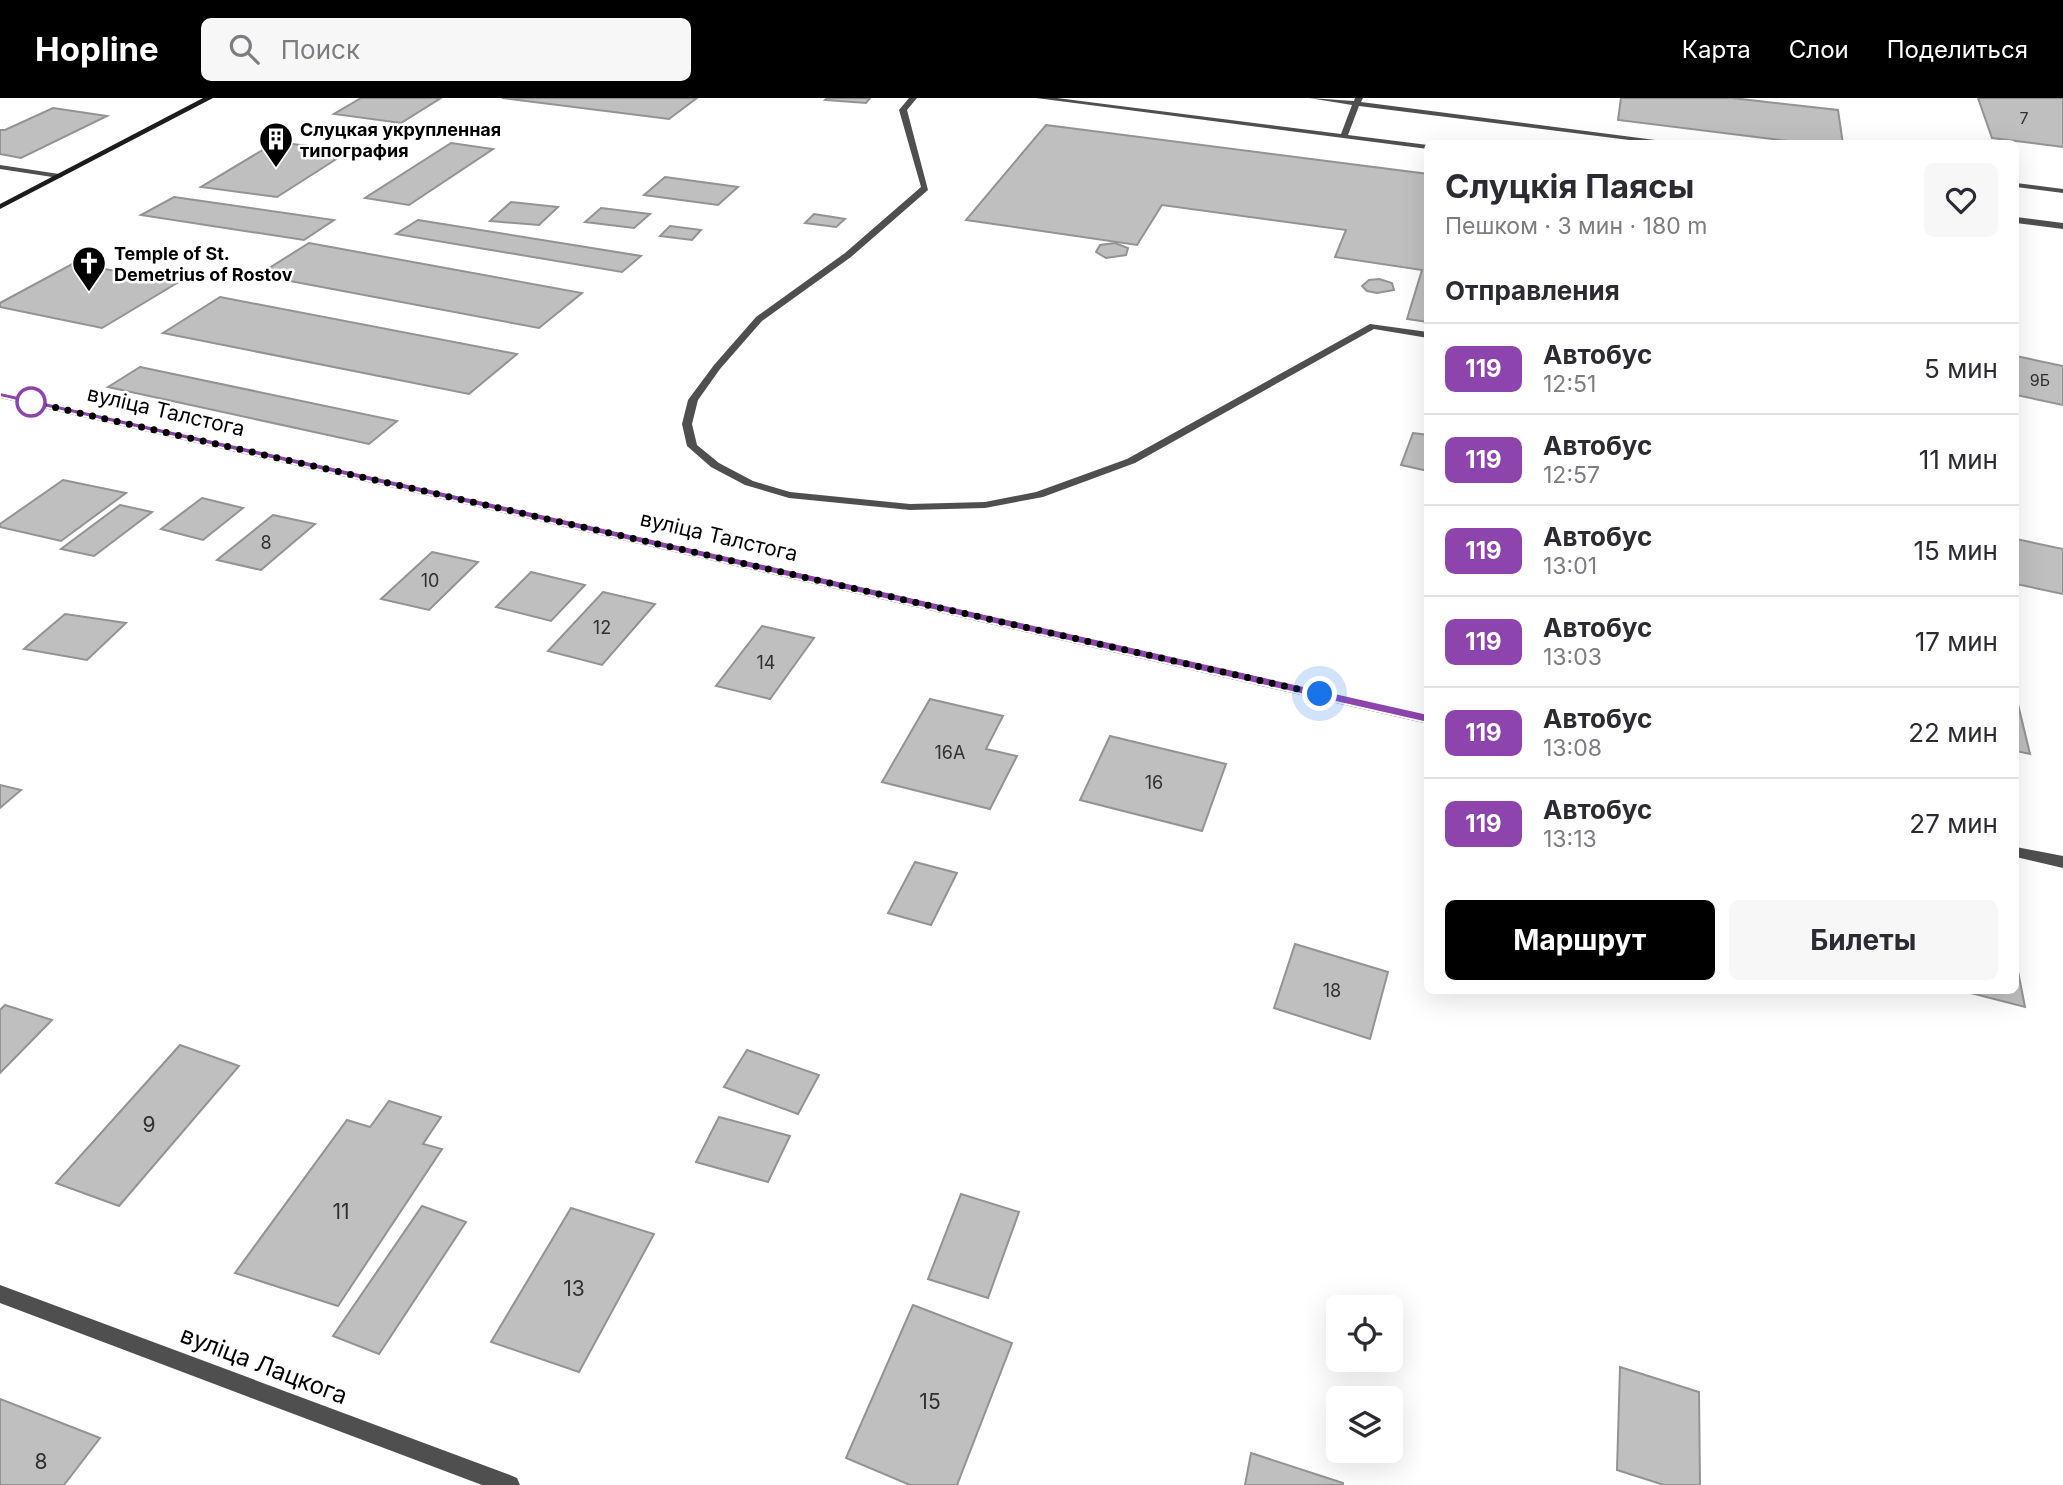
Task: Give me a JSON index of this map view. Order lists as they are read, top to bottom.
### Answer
{
  "streets": {
    "street": ["вуліца Талстога", "вуліца Лацкога"]
  },
  "places": {
    "building": ["Слуцкая укрупленная типография"],
    "church": ["Temple of St. Demetrius of Rostov"]
  },
  "lines": ["bus line 119"],
  "house_numbers": [
    "7",
    "9Б",
    "8",
    "10",
    "12",
    "14",
    "16А",
    "16",
    "18",
    "9",
    "11",
    "13",
    "15",
    "8"
  ],
  "page": {
    "header": "Hopline",
    "search": "Поиск",
    "nav": ["Карта", "Слои", "Поделиться"],
    "heading": [
      ["Слуцкія Паясы", "Пешком · 3 мин · 180 m"],
      "Отправления"
    ],
    "list": [
      {
        "mark": "119",
        "name": "Автобус",
        "note": "12:51",
        "value": "5 мин"
      },
      {
        "mark": "119",
        "name": "Автобус",
        "note": "12:57",
        "value": "11 мин"
      },
      {
        "mark": "119",
        "name": "Автобус",
        "note": "13:01",
        "value": "15 мин"
      },
      {
        "mark": "119",
        "name": "Автобус",
        "note": "13:03",
        "value": "17 мин"
      },
      {
        "mark": "119",
        "name": "Автобус",
        "note": "13:08",
        "value": "22 мин"
      },
      {
        "mark": "119",
        "name": "Автобус",
        "note": "13:13",
        "value": "27 мин"
      }
    ],
    "buttons": ["Маршрут", "Билеты"]
  }
}
